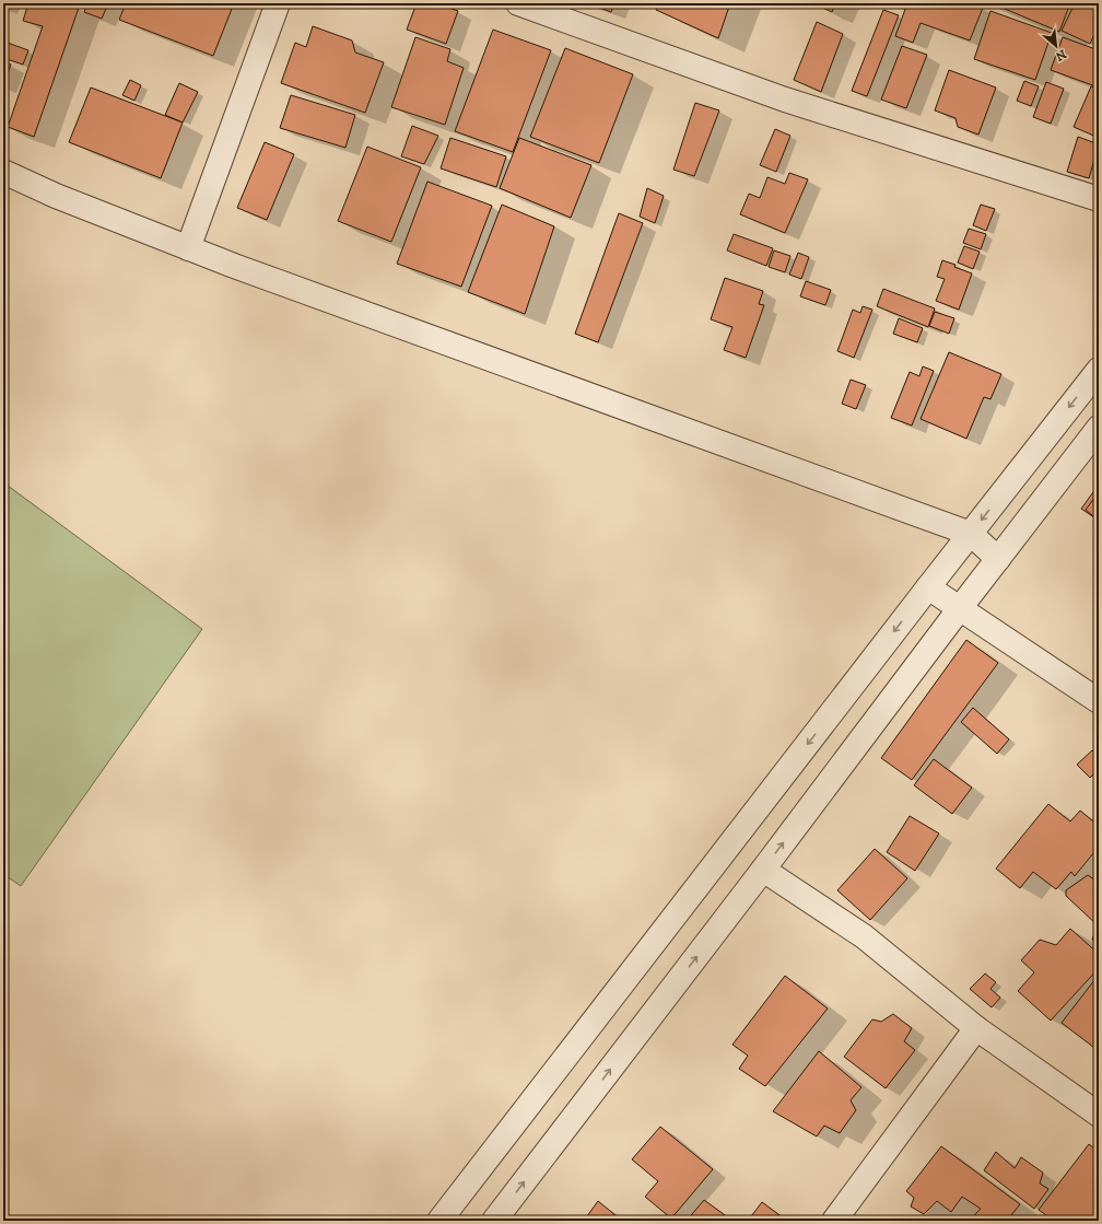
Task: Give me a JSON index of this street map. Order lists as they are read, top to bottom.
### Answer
{
  "north": "bottom right"
}
